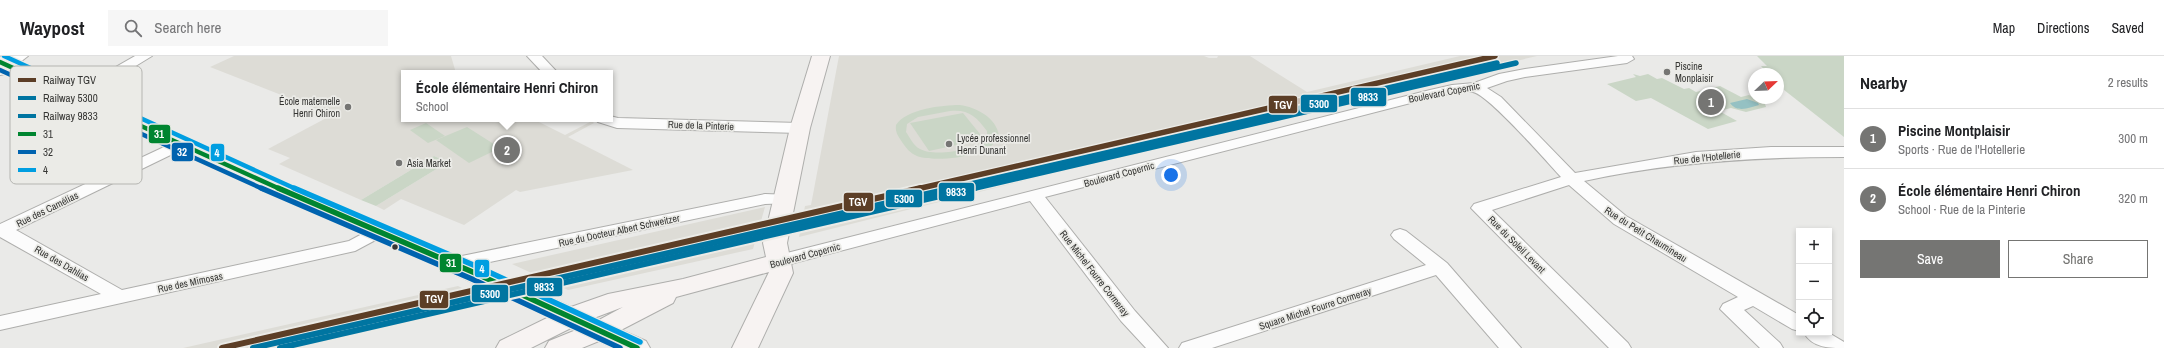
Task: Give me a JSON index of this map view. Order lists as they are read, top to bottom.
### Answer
{
  "streets": {
    "main road": ["Boulevard Copernic"],
    "street": [
      "Rue de la Pinterie",
      "Rue de l'Hotellerie",
      "Rue des Camélias",
      "Rue du Docteur Albert Schweitzer",
      "Rue du Petit Chaumineau",
      "Rue du Soleil Levant",
      "Rue des Dahlias",
      "Rue Michel Fourre Cormeray",
      "Rue des Mimosas",
      "Square Michel Fourre Cormeray"
    ]
  },
  "crossings": [
    ["Boulevard Copernic", "Rue du Petit Chaumineau"],
    ["Boulevard Copernic", "Rue Michel Fourre Cormeray"],
    ["Rue de l'Hotellerie", "Rue du Petit Chaumineau"],
    ["Rue de l'Hotellerie", "Rue du Soleil Levant"],
    ["Rue des Camélias", "Rue des Dahlias"],
    ["Rue du Petit Chaumineau", "Rue du Soleil Levant"],
    ["Rue des Dahlias", "Rue des Mimosas"]
  ],
  "places": [
    "Piscine Monplaisir",
    "École maternelle Henri Chiron",
    "Lycée professionnel Henri Dunant",
    "Asia Market"
  ],
  "lines": [
    "rail line TGV",
    "transit line 4",
    "transit line 31",
    "rail line 5300",
    "rail line 9833",
    "transit line 32"
  ],
  "legend": [
    "Railway TGV",
    "Railway 5300",
    "Railway 9833",
    "31",
    "32",
    "4"
  ],
  "north": "top right",
  "page": {
    "header": "Waypost",
    "search": "Search here",
    "nav": ["Map", "Directions", "Saved"],
    "heading": ["Nearby", "2 results"],
    "popup": ["École élémentaire Henri Chiron", "School"],
    "pins": ["1", "2"],
    "list": [
      {
        "mark": "1",
        "name": "Piscine Montplaisir",
        "note": "Sports · Rue de l'Hotellerie",
        "value": "300 m"
      },
      {
        "mark": "2",
        "name": "École élémentaire Henri Chiron",
        "note": "School · Rue de la Pinterie",
        "value": "320 m"
      }
    ],
    "map_buttons": ["+", "−"],
    "buttons": ["Save", "Share"]
  }
}
